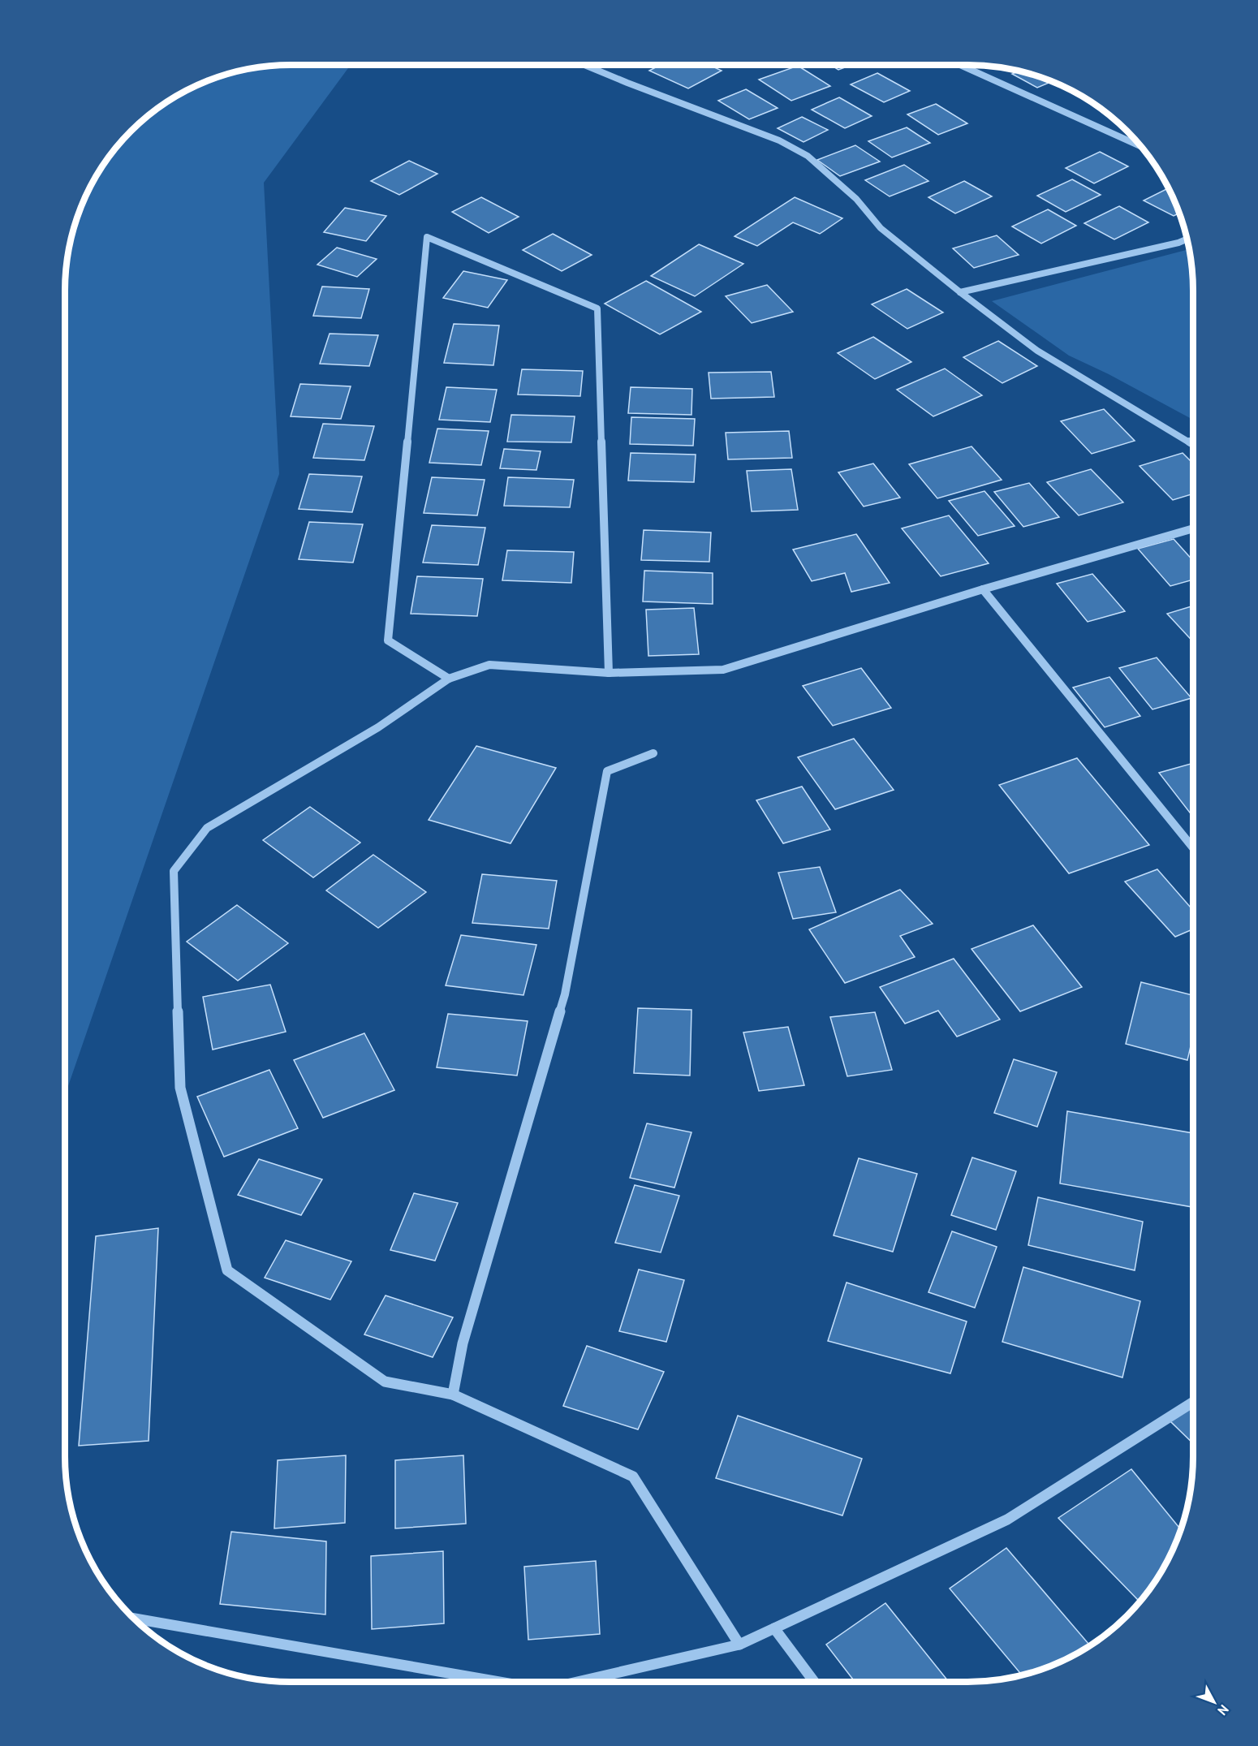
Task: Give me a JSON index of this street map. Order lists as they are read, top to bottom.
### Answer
{
  "north": "bottom right"
}
